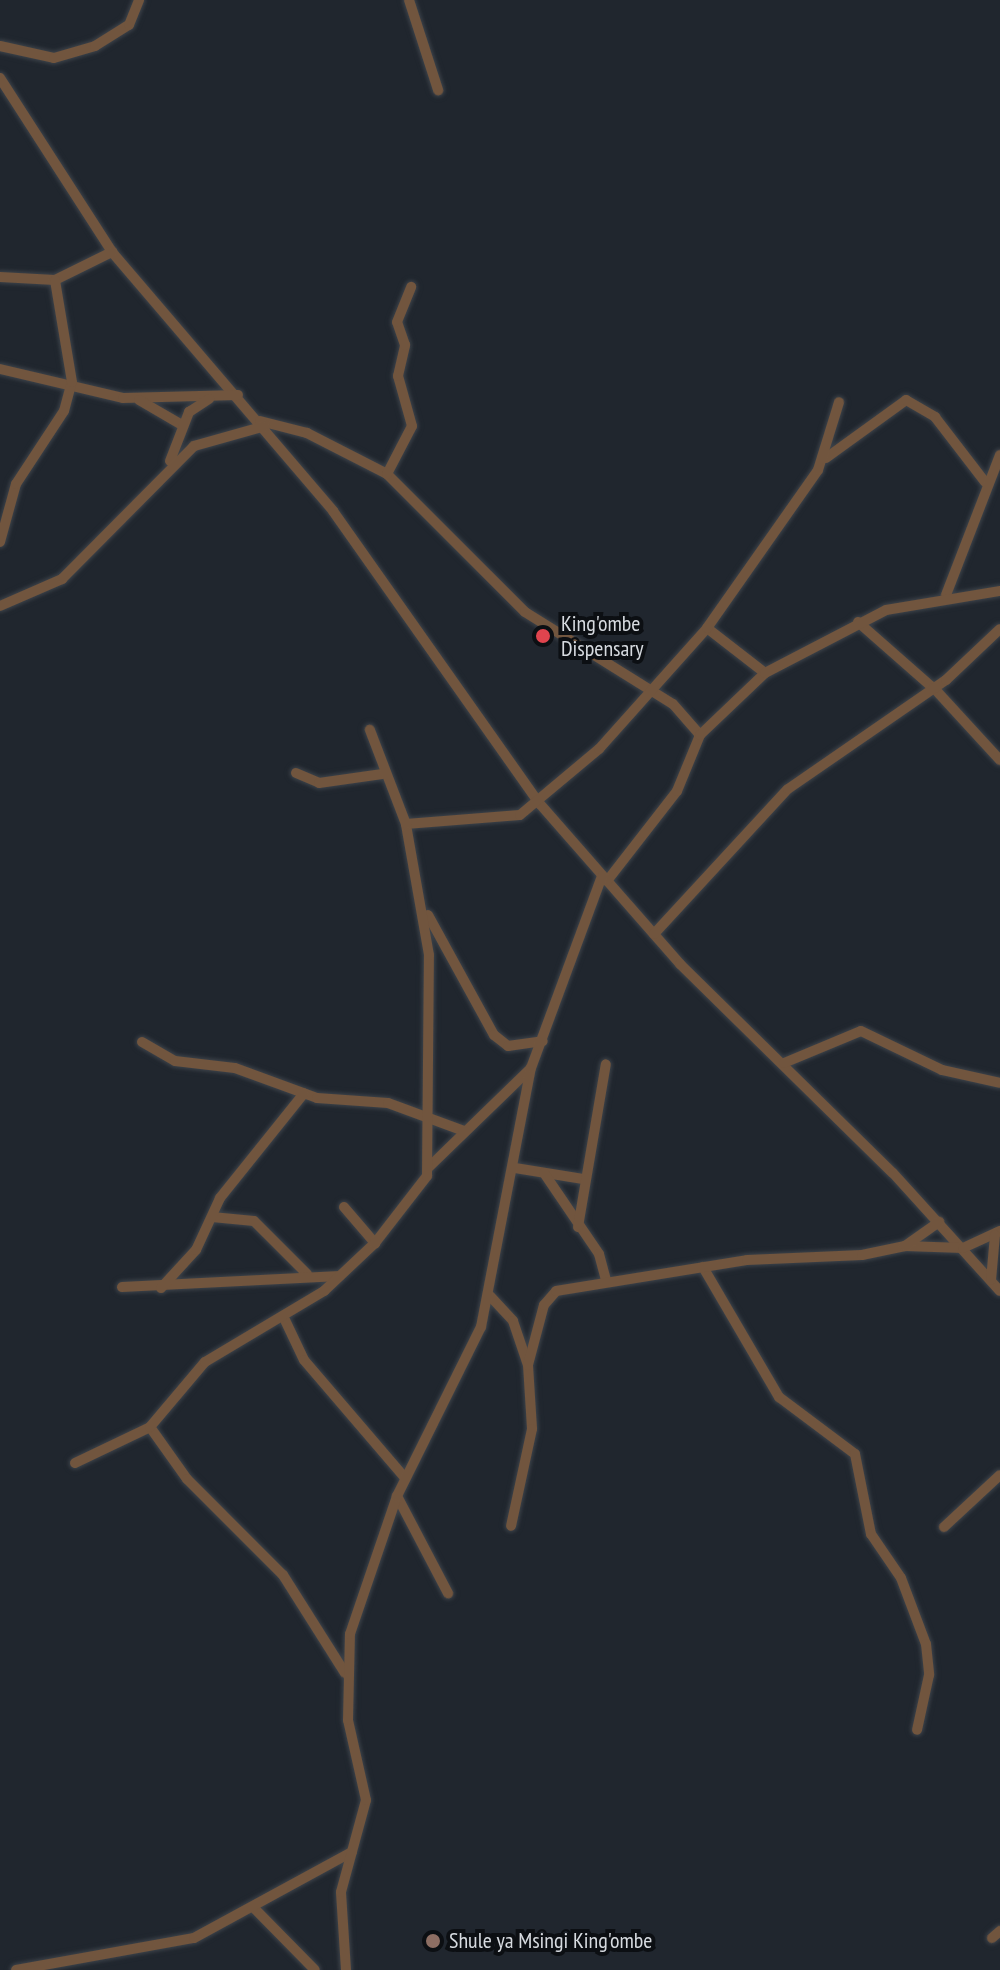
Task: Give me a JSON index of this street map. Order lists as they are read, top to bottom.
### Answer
{
  "places": ["King'ombe Dispensary", "Shule ya Msingi King'ombe"]
}
